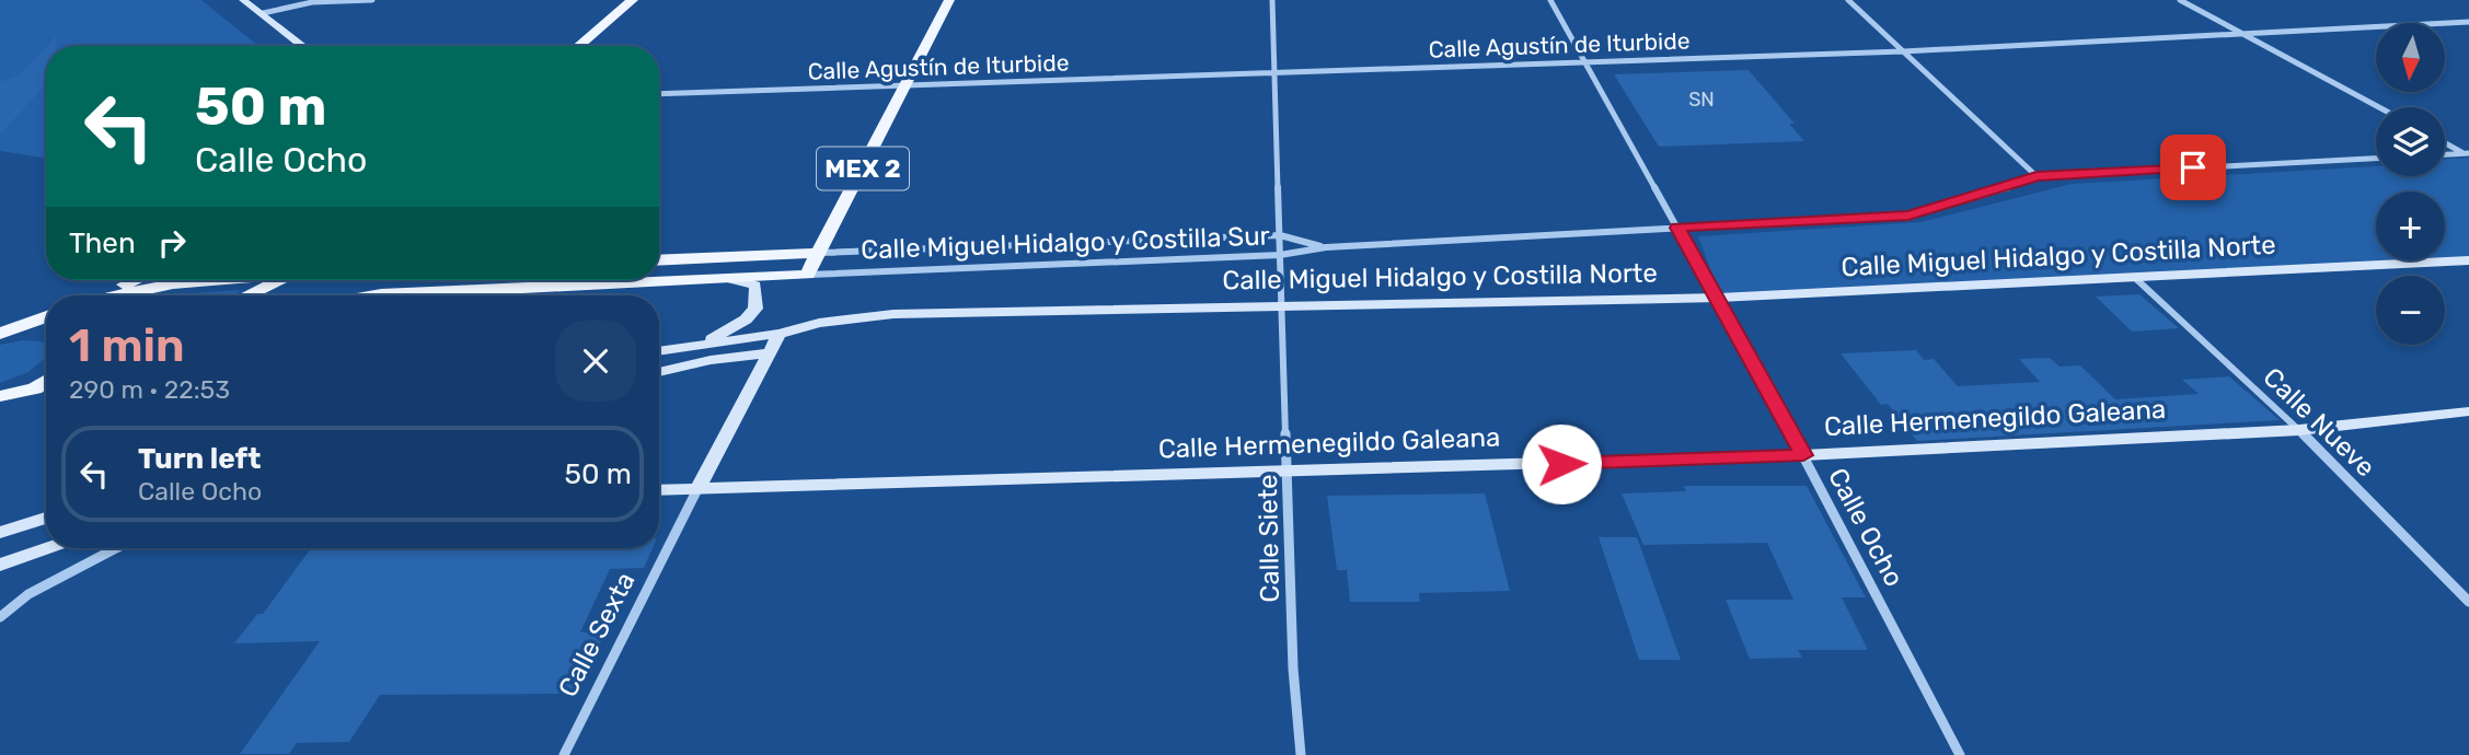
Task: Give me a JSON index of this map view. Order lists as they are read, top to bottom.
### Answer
{
  "streets": {
    "main road": [
      "MEX 2",
      "Calle Miguel Hidalgo y Costilla Norte",
      "Calle Hermenegildo Galeana",
      "Calle Sexta"
    ],
    "street": [
      "Calle Agustín de Iturbide",
      "Calle Miguel Hidalgo y Costilla Sur",
      "Calle Nueve",
      "Calle Ocho",
      "Calle Siete"
    ]
  },
  "crossings": [
    ["Calle Agustín de Iturbide", "MEX 2"],
    ["Calle Agustín de Iturbide", "Calle Ocho"],
    ["Calle Agustín de Iturbide", "Calle Siete"],
    ["MEX 2", "Calle Miguel Hidalgo y Costilla Sur"],
    ["Calle Miguel Hidalgo y Costilla Sur", "Calle Ocho"],
    ["Calle Miguel Hidalgo y Costilla Sur", "Calle Siete"],
    ["Calle Miguel Hidalgo y Costilla Norte", "Calle Nueve"],
    ["Calle Miguel Hidalgo y Costilla Norte", "Calle Ocho"],
    ["Calle Miguel Hidalgo y Costilla Norte", "Calle Siete"],
    ["Calle Miguel Hidalgo y Costilla Norte", "Calle Sexta"],
    ["Calle Hermenegildo Galeana", "Calle Nueve"],
    ["Calle Hermenegildo Galeana", "Calle Ocho"],
    ["Calle Hermenegildo Galeana", "Calle Siete"],
    ["Calle Hermenegildo Galeana", "Calle Sexta"]
  ],
  "house_numbers": ["SN"],
  "north": "bottom",
  "page": {
    "map_buttons": ["+", "−"],
    "turn": ["50 m", "Calle Ocho"],
    "then": "Then",
    "heading": ["1 min", "290 m · 22:53"],
    "list": [
      {
        "name": "Turn left",
        "note": "Calle Ocho",
        "value": "50 m"
      }
    ]
  }
}
